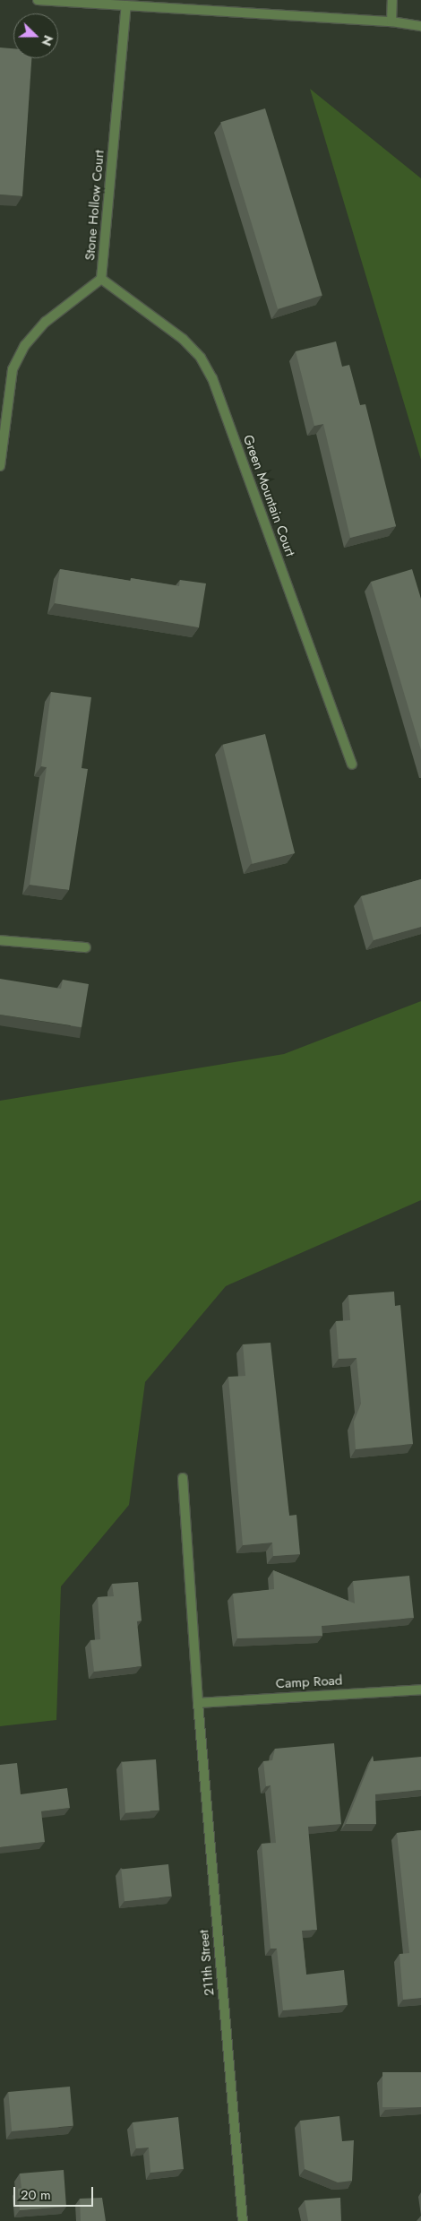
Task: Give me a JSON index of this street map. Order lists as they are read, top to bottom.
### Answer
{
  "streets": {
    "street": [
      "Stone Hollow Court",
      "Green Mountain Court",
      "Camp Road",
      "211th Street"
    ]
  },
  "crossings": [
    ["Stone Hollow Court", "Green Mountain Court"],
    ["Camp Road", "211th Street"]
  ],
  "scale_bar": "20 m",
  "north": "right"
}
